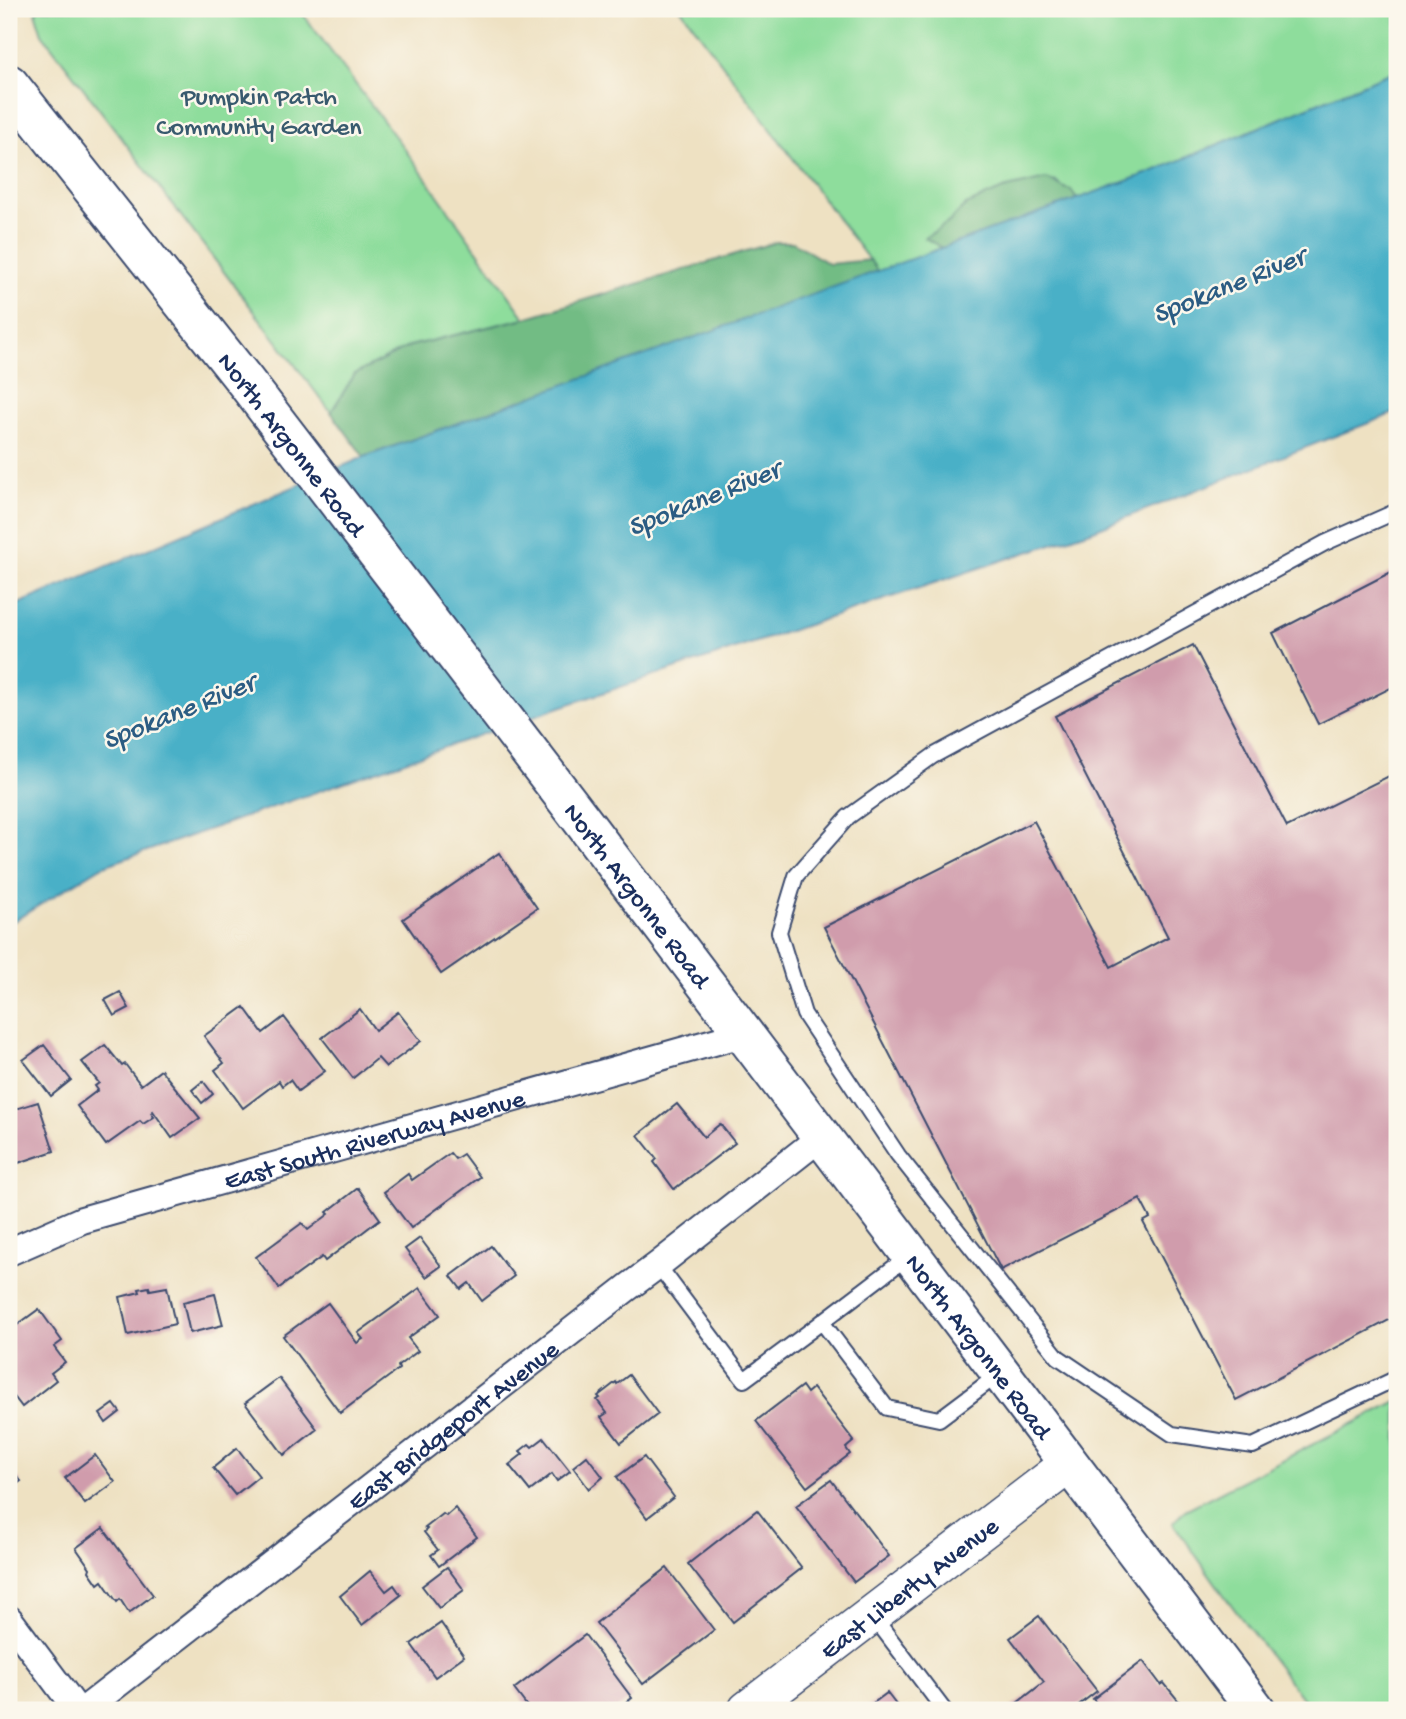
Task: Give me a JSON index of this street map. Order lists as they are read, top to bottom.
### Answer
{
  "streets": {
    "main road": ["North Argonne Road"],
    "street": ["East South Riverway Avenue", "East Bridgeport Avenue", "East Liberty Avenue"]
  },
  "crossings": [
    ["North Argonne Road", "East South Riverway Avenue"],
    ["North Argonne Road", "East Bridgeport Avenue"],
    ["North Argonne Road", "East Liberty Avenue"]
  ],
  "water": ["Spokane River"],
  "parks": ["Pumpkin Patch Community Garden"]
}
